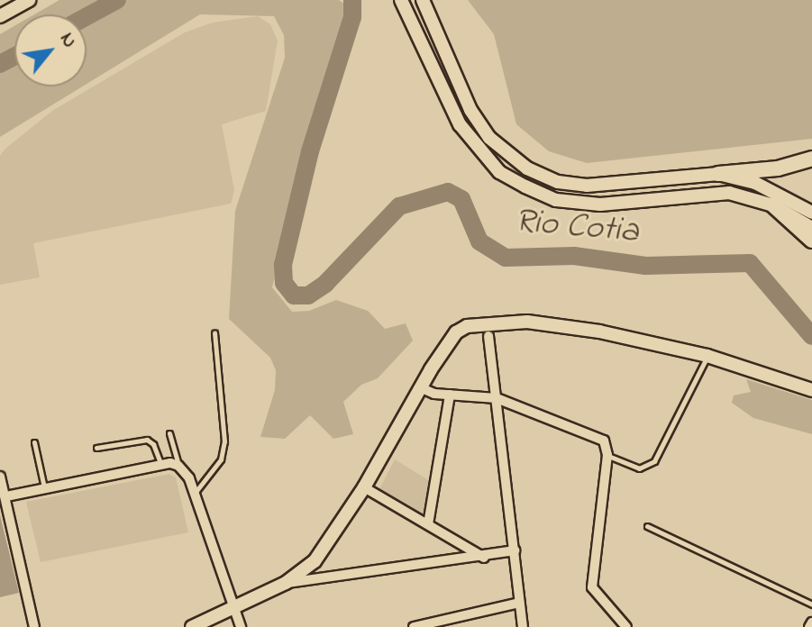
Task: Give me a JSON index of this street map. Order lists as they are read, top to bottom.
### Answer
{
  "water": ["Rio Cotia"],
  "north": "top right"
}
